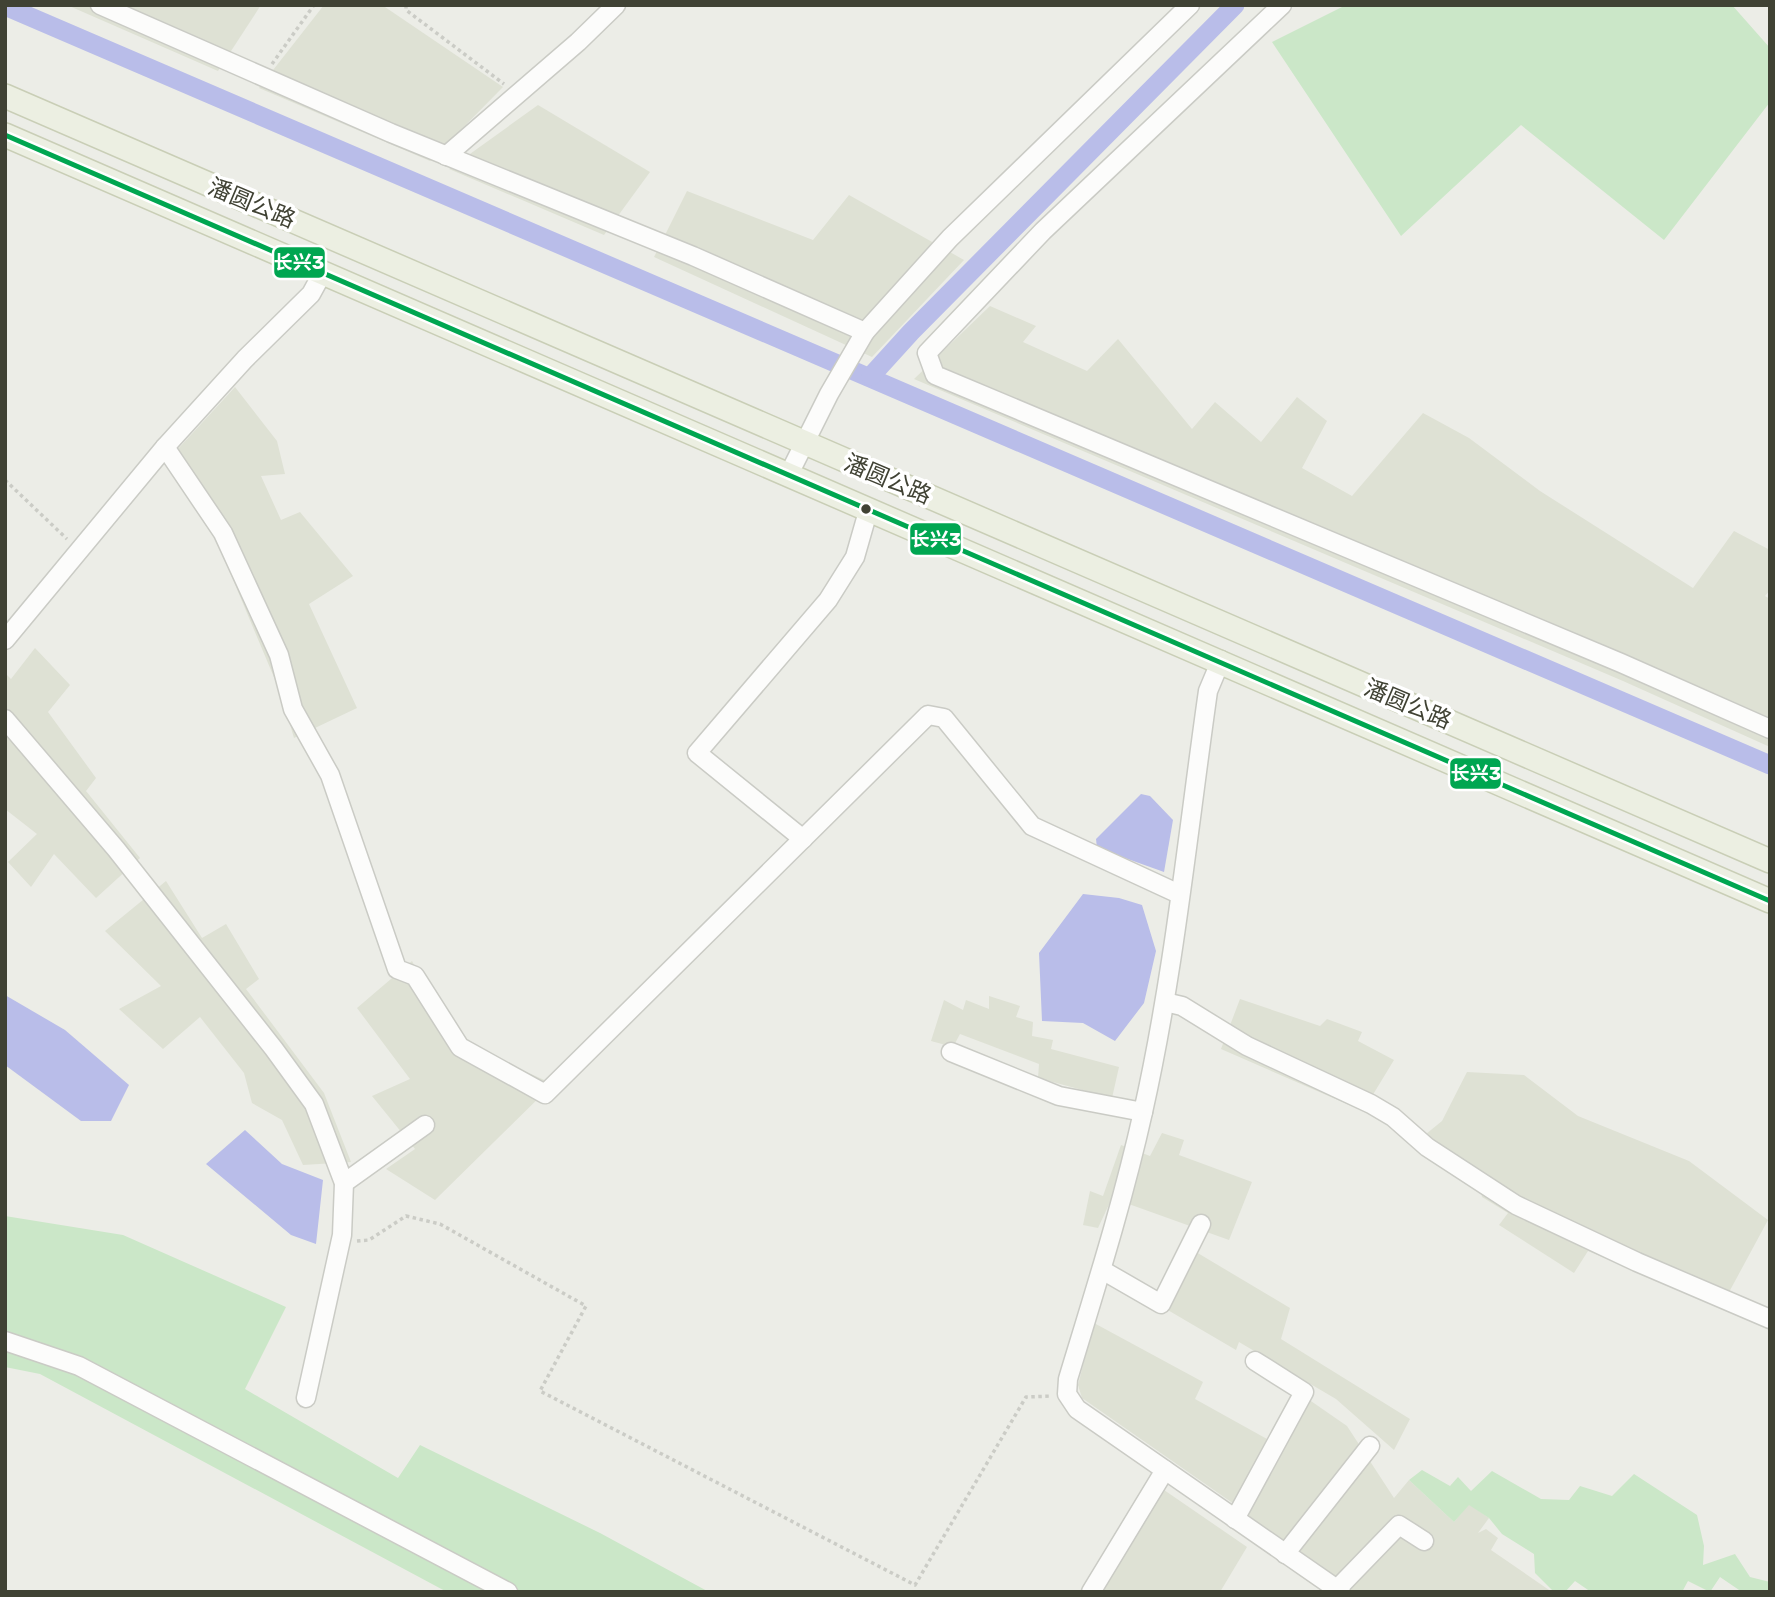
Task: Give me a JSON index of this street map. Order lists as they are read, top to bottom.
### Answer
{
  "streets": {
    "main road": ["潘圆公路"]
  },
  "lines": ["transit line 长兴3"]
}
